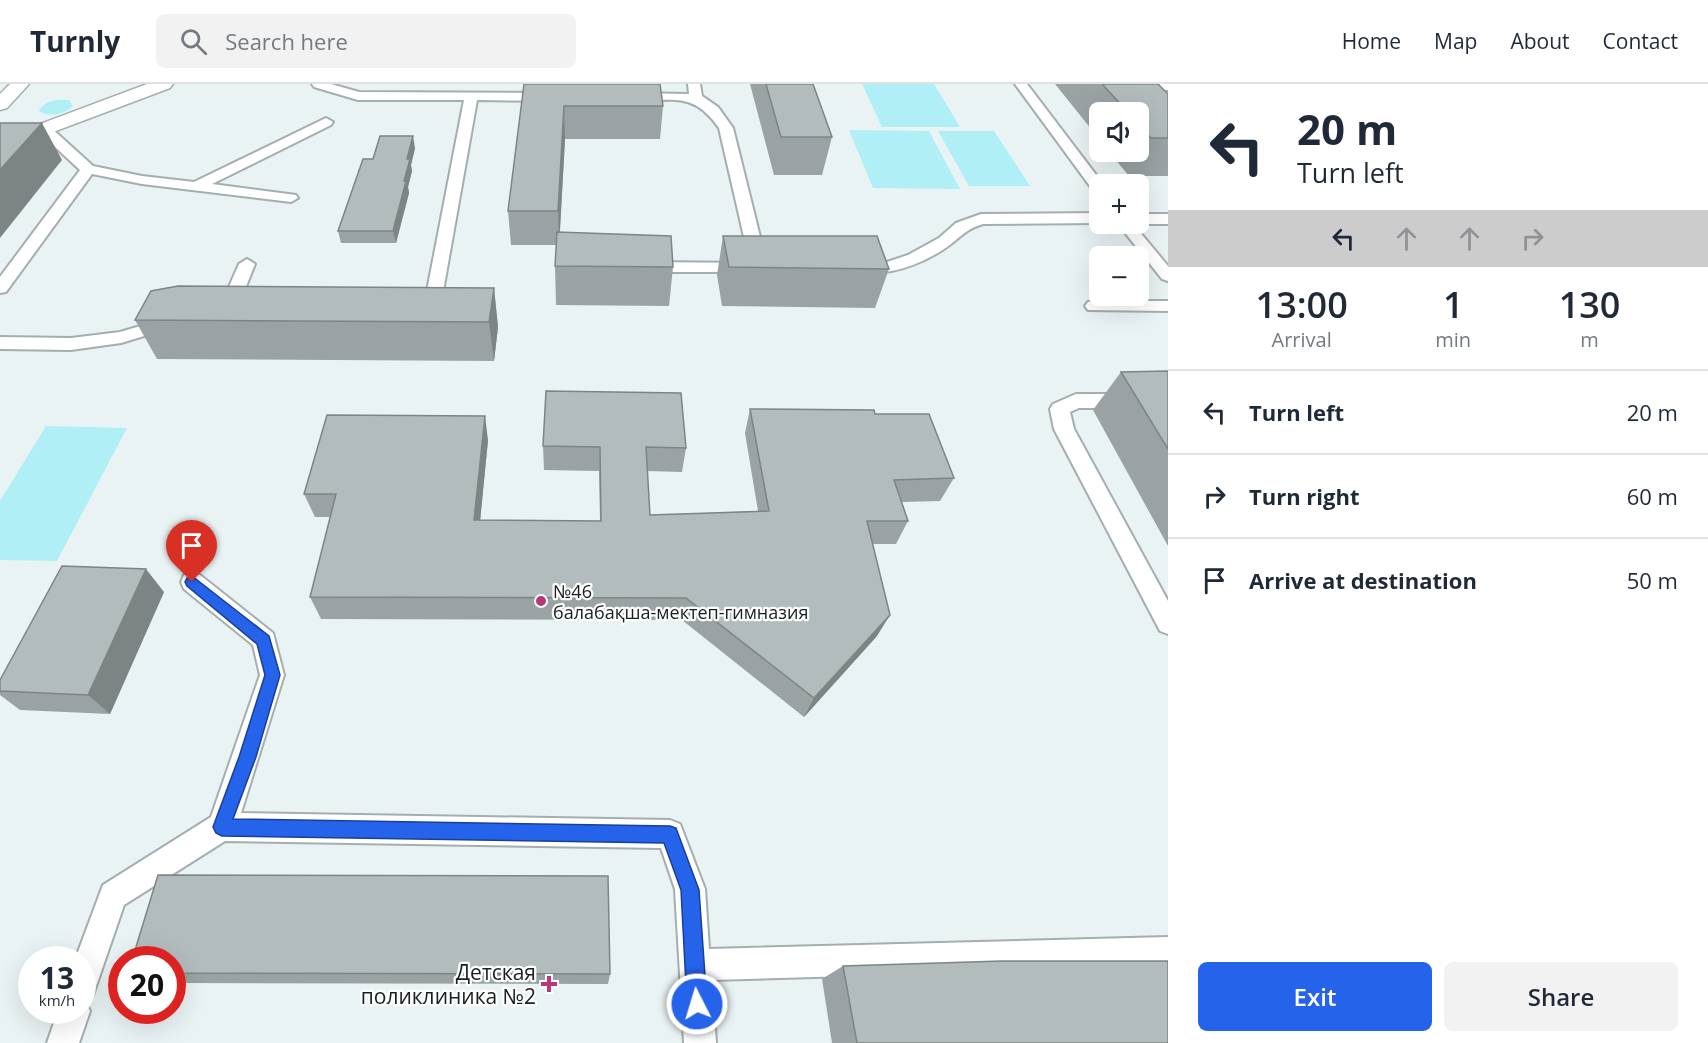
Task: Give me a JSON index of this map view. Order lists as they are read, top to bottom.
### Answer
{
  "places": {
    "other": ["№46 балабақша-мектеп-гимназия"],
    "health": ["Детская поликлиника №2"]
  },
  "page": {
    "header": "Turnly",
    "search": "Search here",
    "nav": [
      "Home",
      "Map",
      "About",
      "Contact"
    ],
    "turn": ["20 m", "Turn left"],
    "map_buttons": ["+", "−"],
    "eta": [
      "13:00",
      "Arrival",
      "1",
      "min",
      "130",
      "m"
    ],
    "list": [
      {
        "name": "Turn left",
        "value": "20 m"
      },
      {
        "name": "Turn right",
        "value": "60 m"
      },
      {
        "name": "Arrive at destination",
        "value": "50 m"
      }
    ],
    "speed": "13 km/h",
    "limit": "20",
    "buttons": ["Exit", "Share"]
  }
}
